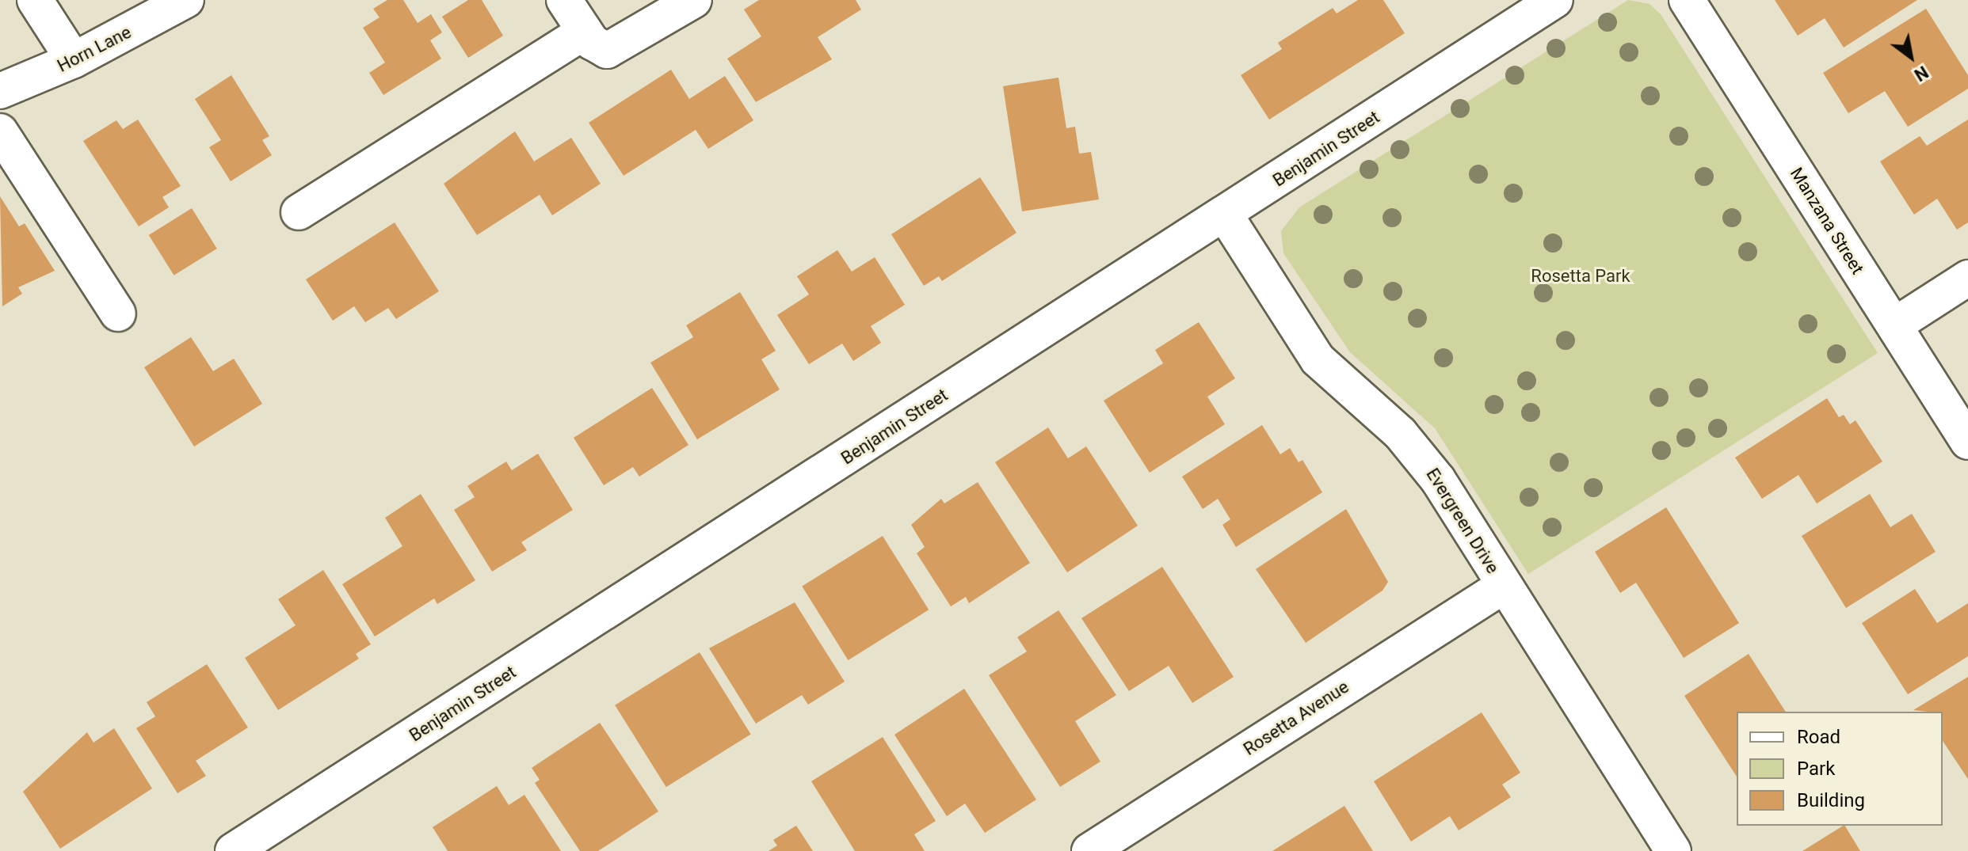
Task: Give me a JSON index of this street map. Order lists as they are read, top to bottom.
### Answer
{
  "streets": {
    "street": [
      "Horn Lane",
      "Benjamin Street",
      "Manzana Street",
      "Evergreen Drive",
      "Rosetta Avenue"
    ]
  },
  "crossings": [
    ["Benjamin Street", "Evergreen Drive"],
    ["Evergreen Drive", "Rosetta Avenue"]
  ],
  "parks": ["Rosetta Park"],
  "legend": ["Road", "Park", "Building"],
  "north": "bottom right"
}
